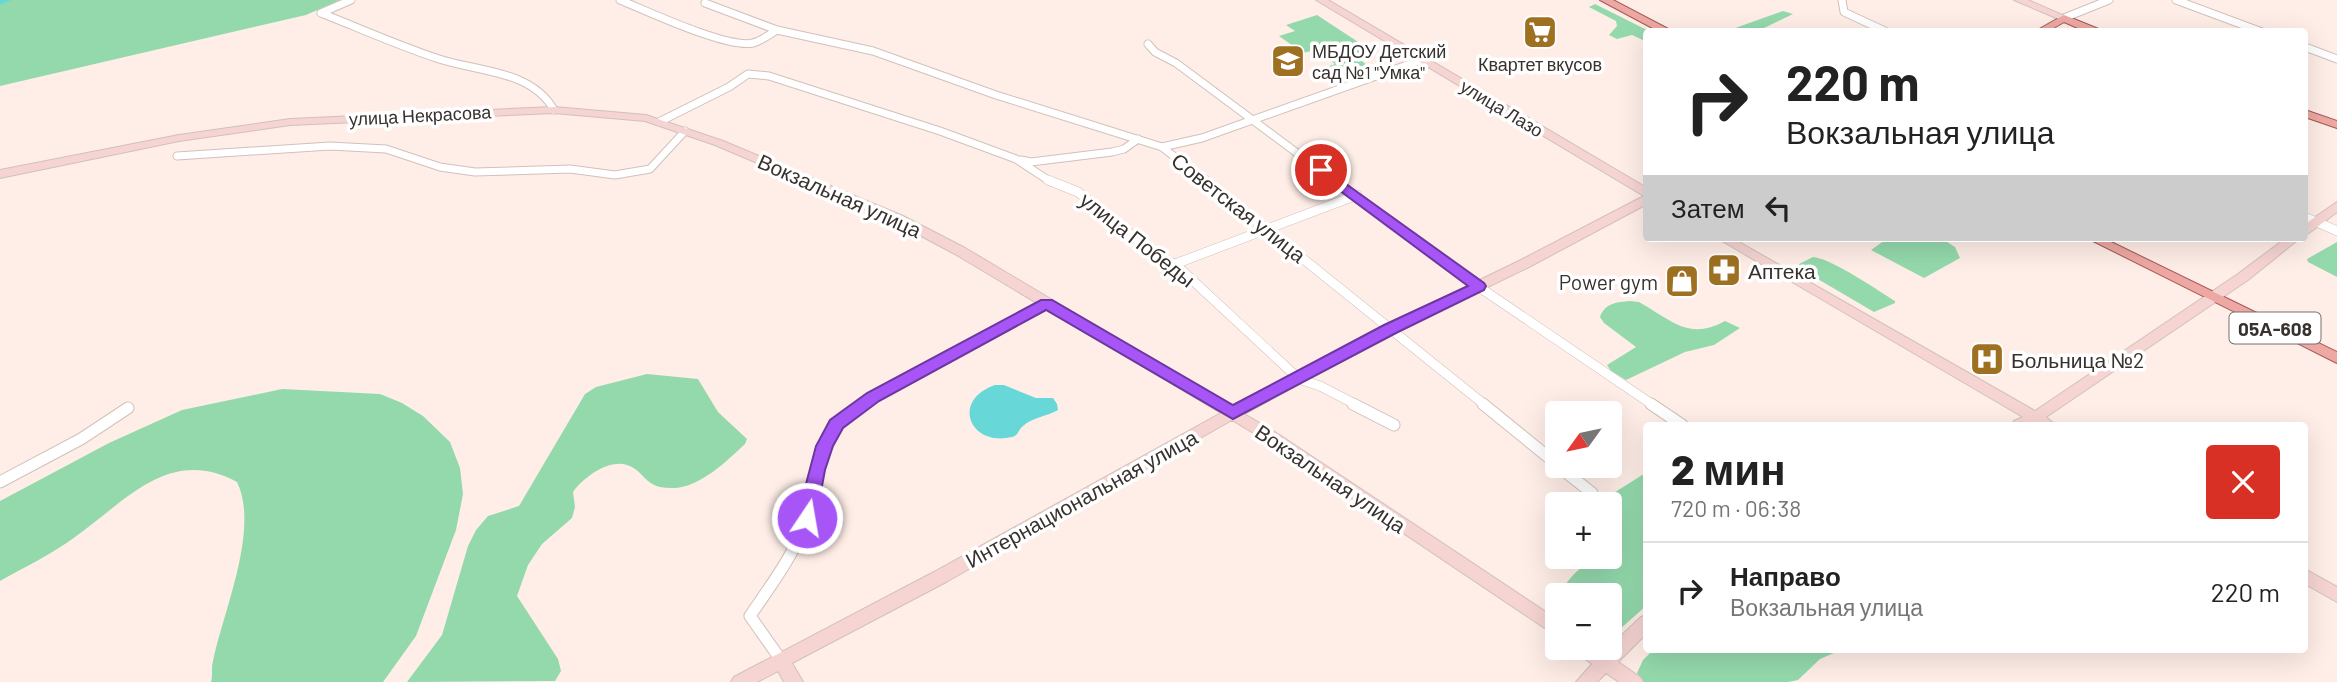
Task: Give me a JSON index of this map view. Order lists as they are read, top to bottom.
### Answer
{
  "streets": {
    "main road": [
      "улица Лазо",
      "улица Некрасова",
      "Вокзальная улица",
      "05А-608",
      "Интернациональная улица"
    ],
    "street": ["Советская улица", "улица Победы"]
  },
  "crossings": [
    ["улица Некрасова", "Вокзальная улица"],
    ["Вокзальная улица", "улица Победы"],
    ["Вокзальная улица", "Интернациональная улица"],
    ["Советская улица", "Интернациональная улица"],
    ["улица Победы", "Интернациональная улица"]
  ],
  "places": {
    "supermarket": ["Квартет вкусов"],
    "school or university": ["МБДОУ Детский сад №1 \"Умка\""],
    "pharmacy": ["Аптека"],
    "shop": ["Power gym"],
    "hospital": ["Больница №2"]
  },
  "north": "bottom left",
  "page": {
    "turn": ["220 m", "Вокзальная улица"],
    "then": "Затем",
    "map_buttons": ["+", "−"],
    "heading": ["2 мин", "720 m · 06:38"],
    "list": [
      {
        "name": "Направо",
        "note": "Вокзальная улица",
        "value": "220 m"
      }
    ]
  }
}
